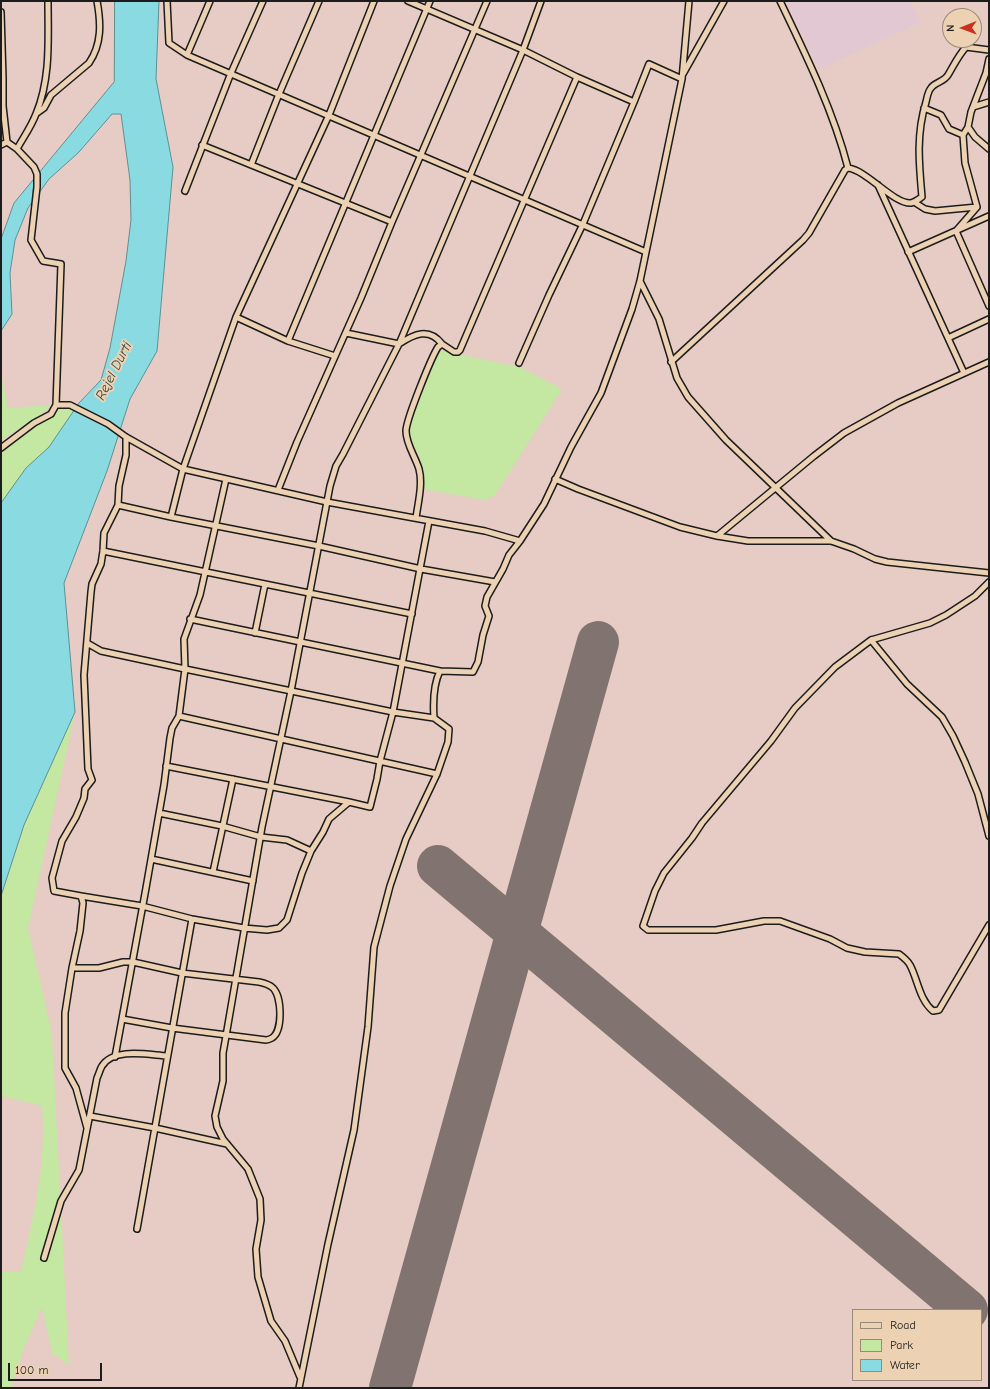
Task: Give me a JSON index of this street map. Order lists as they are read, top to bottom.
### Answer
{
  "water": ["Rejel Durti"],
  "legend": ["Road", "Park", "Water"],
  "scale_bar": "100 m",
  "north": "left"
}
